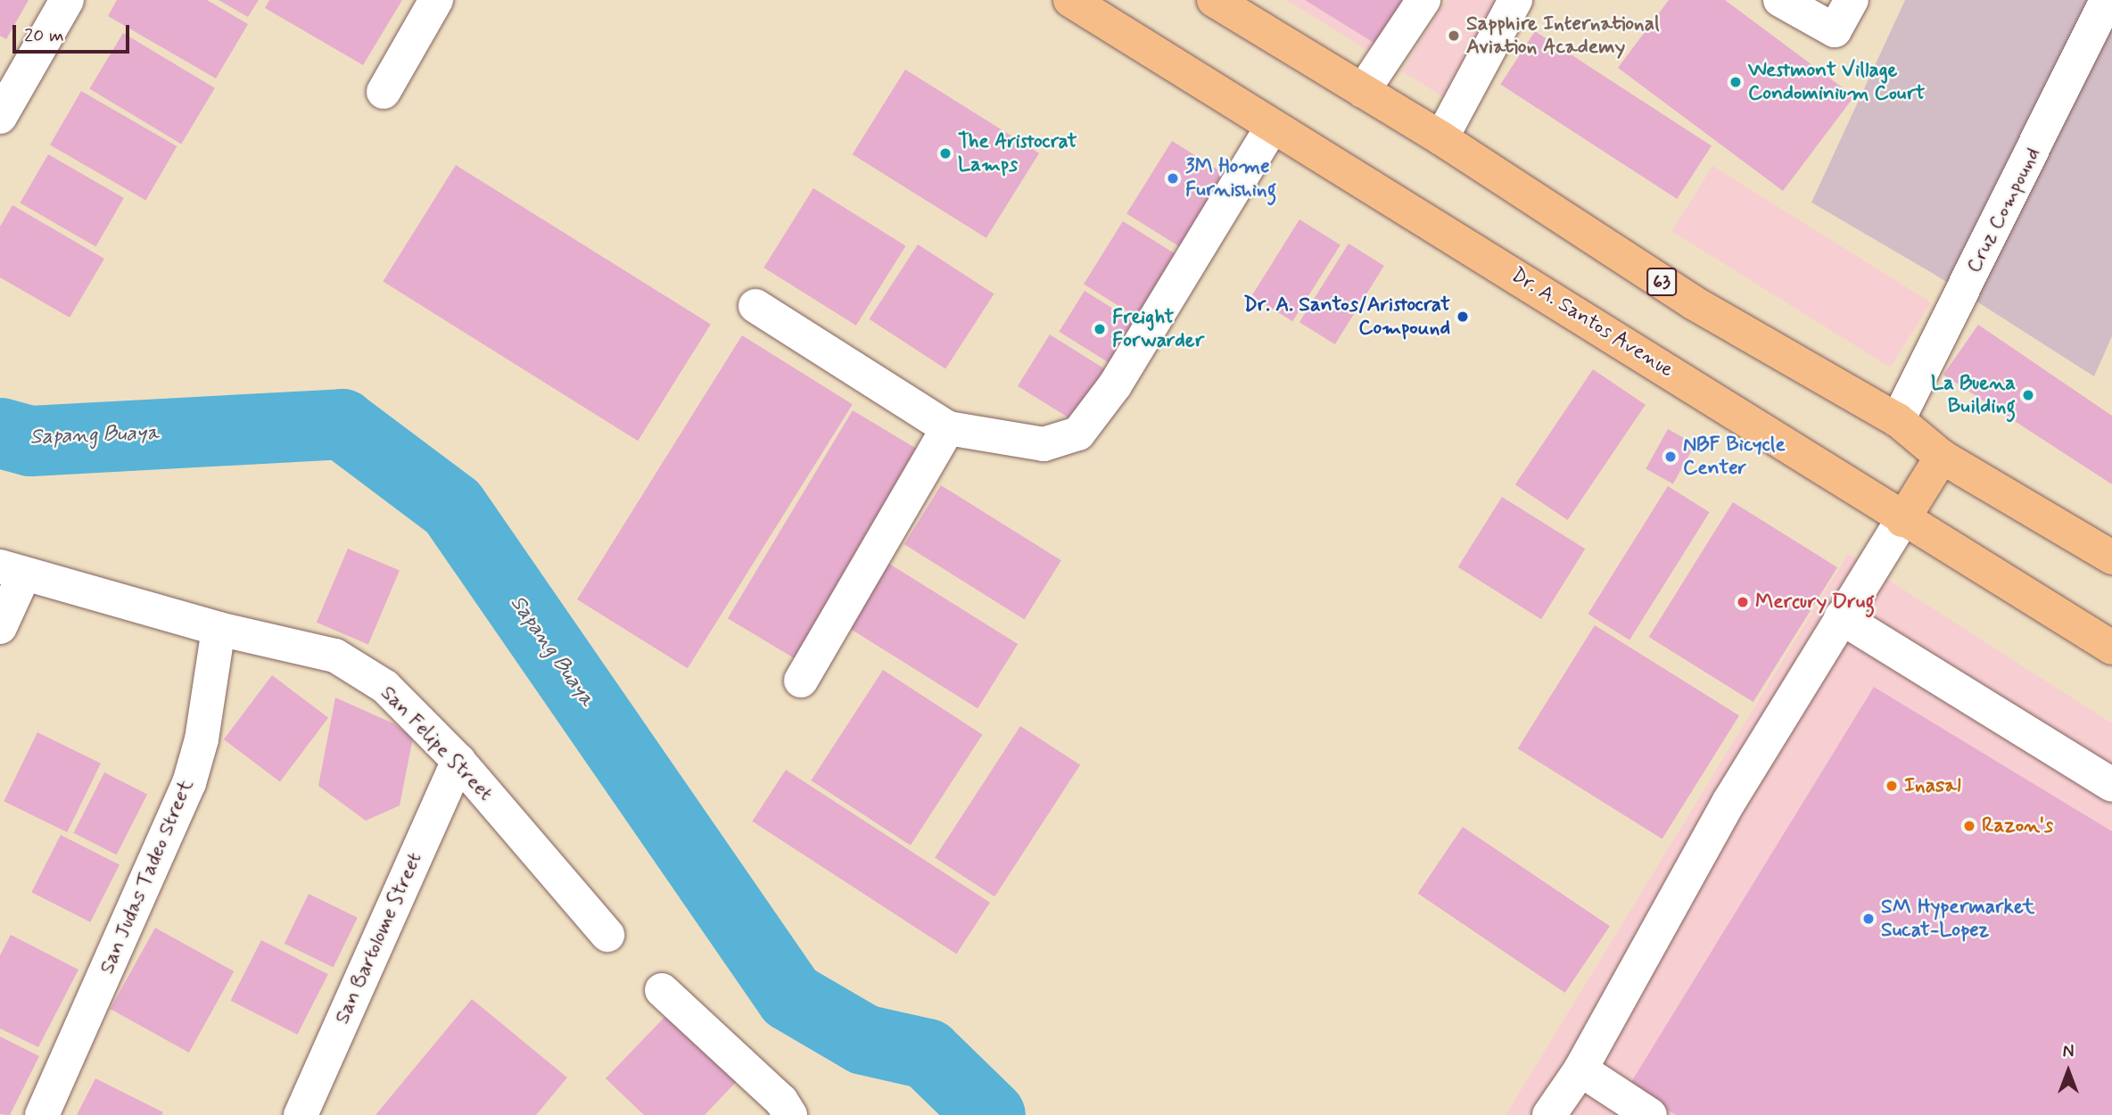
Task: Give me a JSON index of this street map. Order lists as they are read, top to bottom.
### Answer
{
  "streets": {
    "main road": ["63", "Dr. A. Santos Avenue"],
    "street": [
      "Cruz Compound",
      "San Felipe Street",
      "San Judas Tadeo Street",
      "San Bartolome Street"
    ]
  },
  "crossings": [
    ["Cruz Compound", "63"],
    ["San Felipe Street", "San Judas Tadeo Street"],
    ["San Felipe Street", "San Bartolome Street"]
  ],
  "water": ["Sapang Buaya"],
  "places": [
    "Sapphire International Aviation Academy",
    "Westmont Village Condominium Court",
    "The Aristocrat Lamps",
    "3M Home Furnishing",
    "Dr. A. Santos/Aristocrat Compound",
    "Freight Forwarder",
    "La Buena Building",
    "NBF Bicycle Center",
    "Mercury Drug",
    "Inasal",
    "Razon's",
    "SM Hypermarket Sucat-Lopez"
  ],
  "scale_bar": "20 m",
  "north": "top"
}
